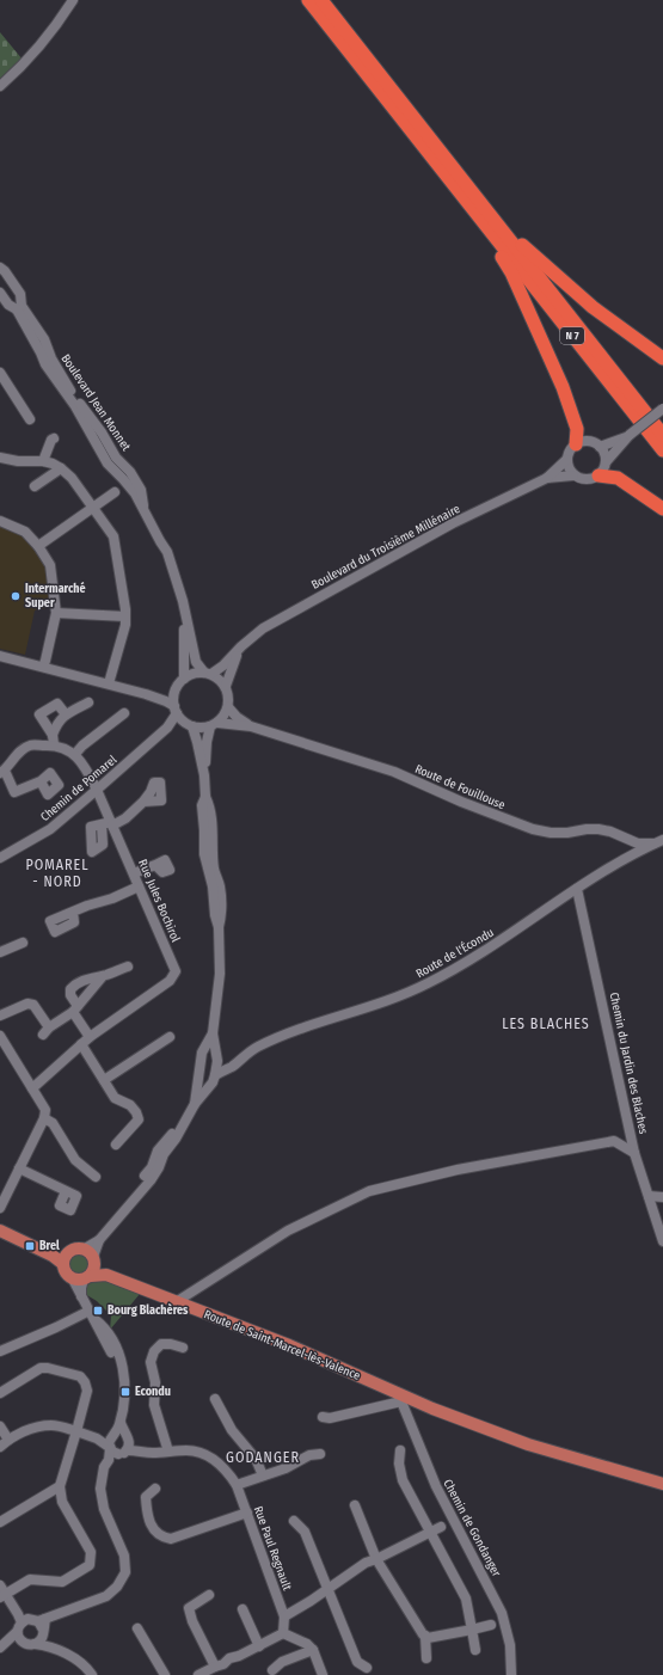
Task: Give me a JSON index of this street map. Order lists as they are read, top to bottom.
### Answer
{
  "streets": {
    "highway": ["N 7"],
    "main road": ["Route de Saint-Marcel-lès-Valence"],
    "street": [
      "Boulevard Jean Monnet",
      "Boulevard du Troisième Millénaire",
      "Route de Fouillouse",
      "Chemin de Pomarel",
      "Rue Jules Bochirol",
      "Route de l'Écondu",
      "Chemin du Jardin des Blaches",
      "Chemin de Gondanger",
      "Rue Paul Regnault"
    ]
  },
  "crossings": [
    ["Boulevard Jean Monnet", "Boulevard du Troisième Millénaire"],
    ["Boulevard Jean Monnet", "Route de Fouillouse"],
    ["Boulevard Jean Monnet", "Chemin de Pomarel"],
    ["Boulevard du Troisième Millénaire", "Route de Fouillouse"],
    ["Boulevard du Troisième Millénaire", "Chemin de Pomarel"],
    ["Route de Fouillouse", "Chemin de Pomarel"],
    ["Route de Fouillouse", "Route de l'Écondu"],
    ["Chemin de Pomarel", "Rue Jules Bochirol"],
    ["Route de l'Écondu", "Chemin du Jardin des Blaches"],
    ["Route de Saint-Marcel-lès-Valence", "Chemin de Gondanger"]
  ],
  "districts": ["POMAREL - NORD", "LES BLACHES", "GODANGER"],
  "places": {
    "other": ["Intermarché Super"],
    "transit": ["Brel", "Bourg Blachères", "Econdu"]
  }
}
